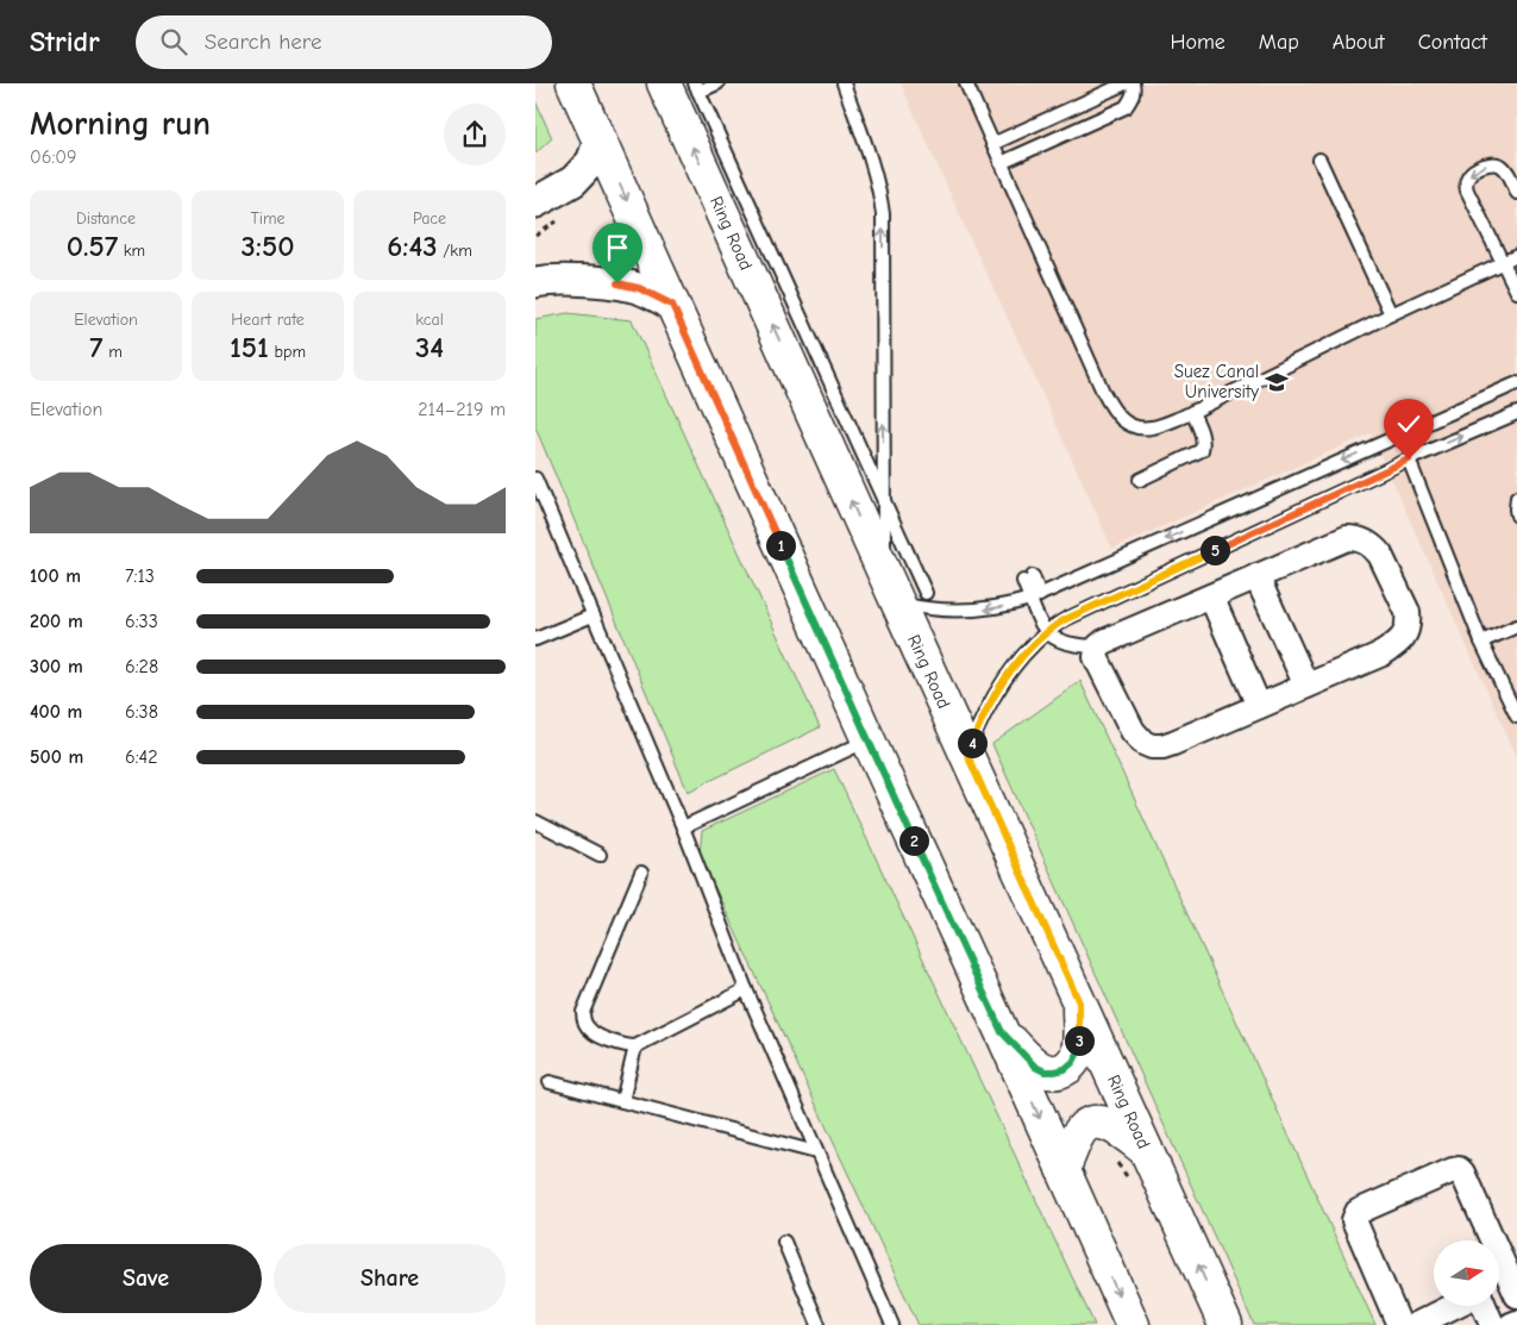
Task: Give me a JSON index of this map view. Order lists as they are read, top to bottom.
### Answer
{
  "streets": {
    "main road": ["Ring Road"]
  },
  "places": {
    "school or university": ["Suez Canal University"]
  },
  "north": "right",
  "page": {
    "header": "Stridr",
    "search": "Search here",
    "nav": [
      "Home",
      "Map",
      "About",
      "Contact"
    ],
    "heading": ["Morning run", "06:09"],
    "stats": [
      ["Distance", "0.57 km"],
      ["Time", "3:50"],
      ["Pace", "6:43 /km"],
      ["Elevation", "7 m"],
      ["Heart rate", "151 bpm"],
      ["kcal", "34"]
    ],
    "chart": ["Elevation", "214–219 m"],
    "pins": [
      "1",
      "5",
      "4",
      "2",
      "3"
    ],
    "list": [
      {
        "name": "100 m",
        "note": "7:13"
      },
      {
        "name": "200 m",
        "note": "6:33"
      },
      {
        "name": "300 m",
        "note": "6:28"
      },
      {
        "name": "400 m",
        "note": "6:38"
      },
      {
        "name": "500 m",
        "note": "6:42"
      }
    ],
    "buttons": ["Save", "Share"]
  }
}
